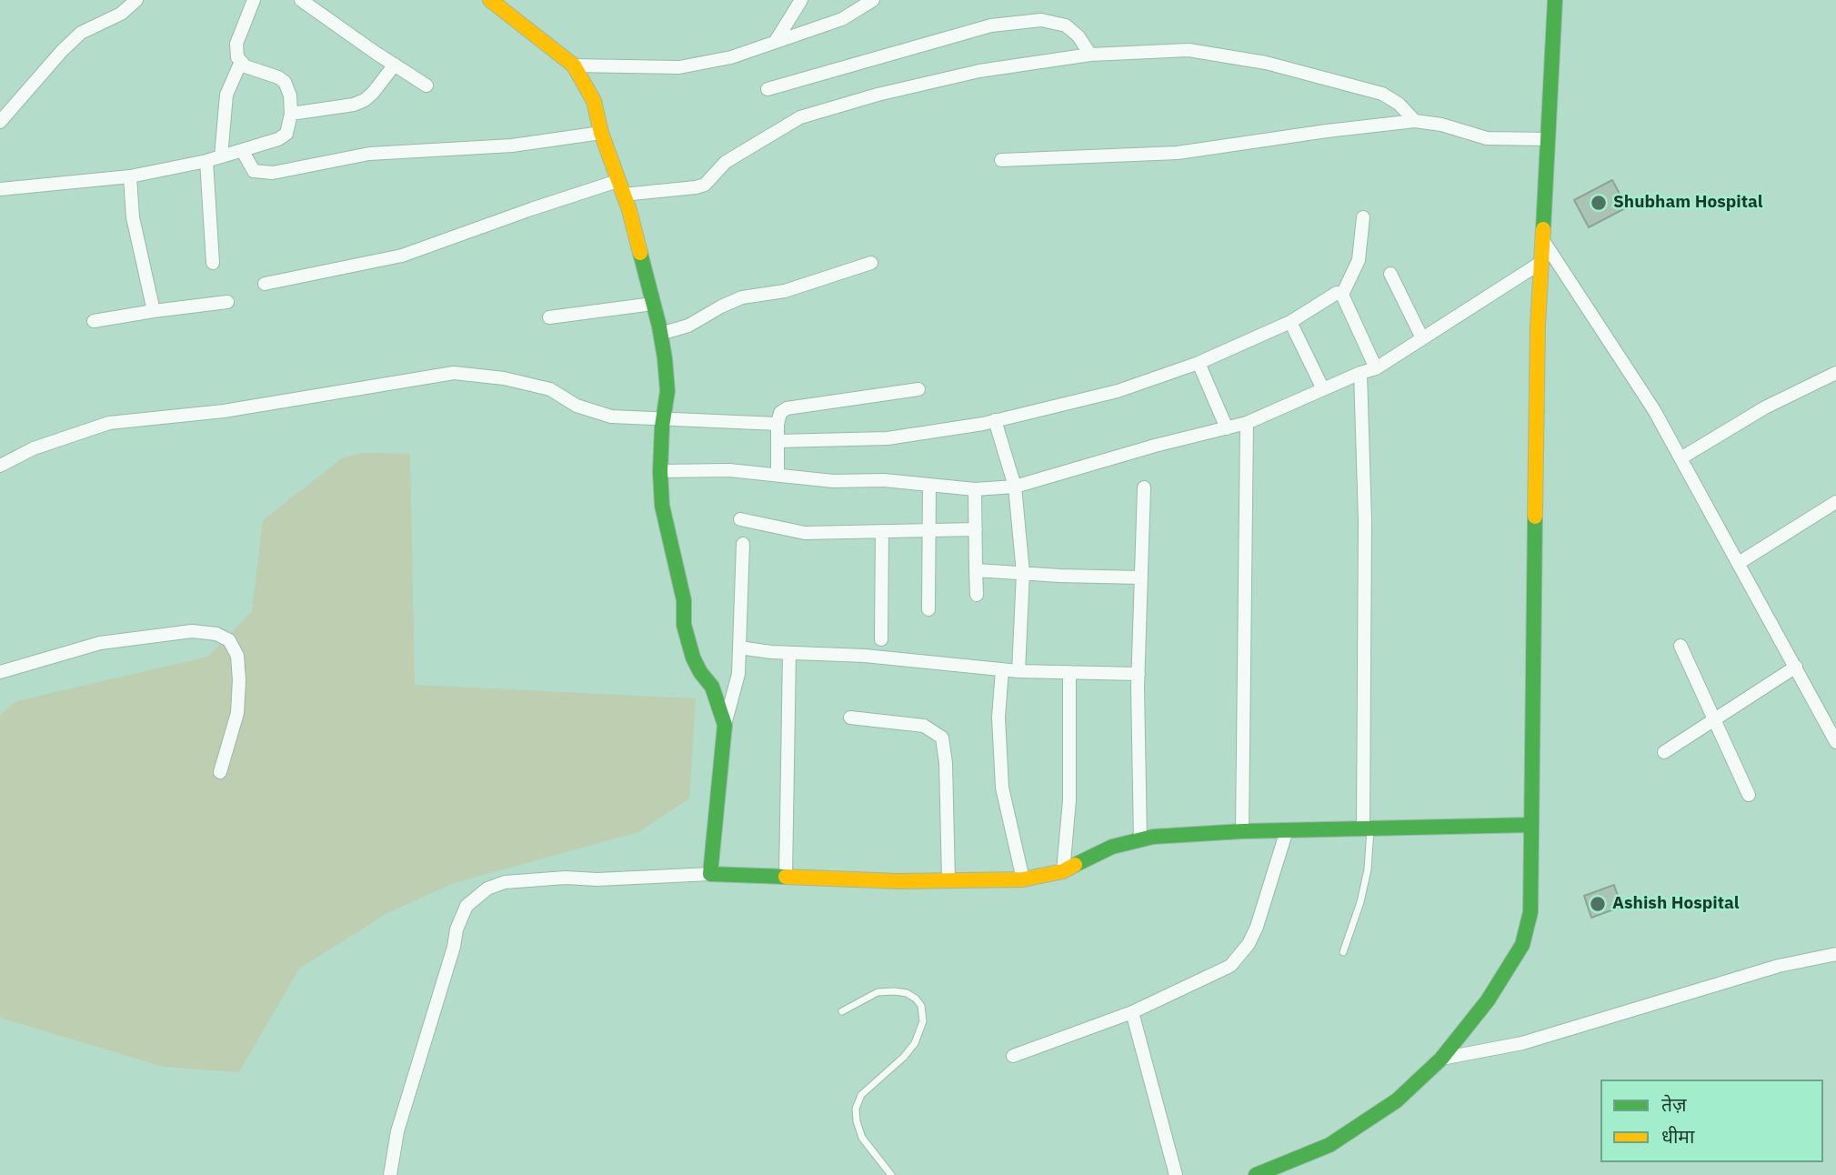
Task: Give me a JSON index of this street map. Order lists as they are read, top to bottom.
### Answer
{
  "places": ["Shubham Hospital", "Ashish Hospital"],
  "legend": ["तेज़", "धीमा"]
}
